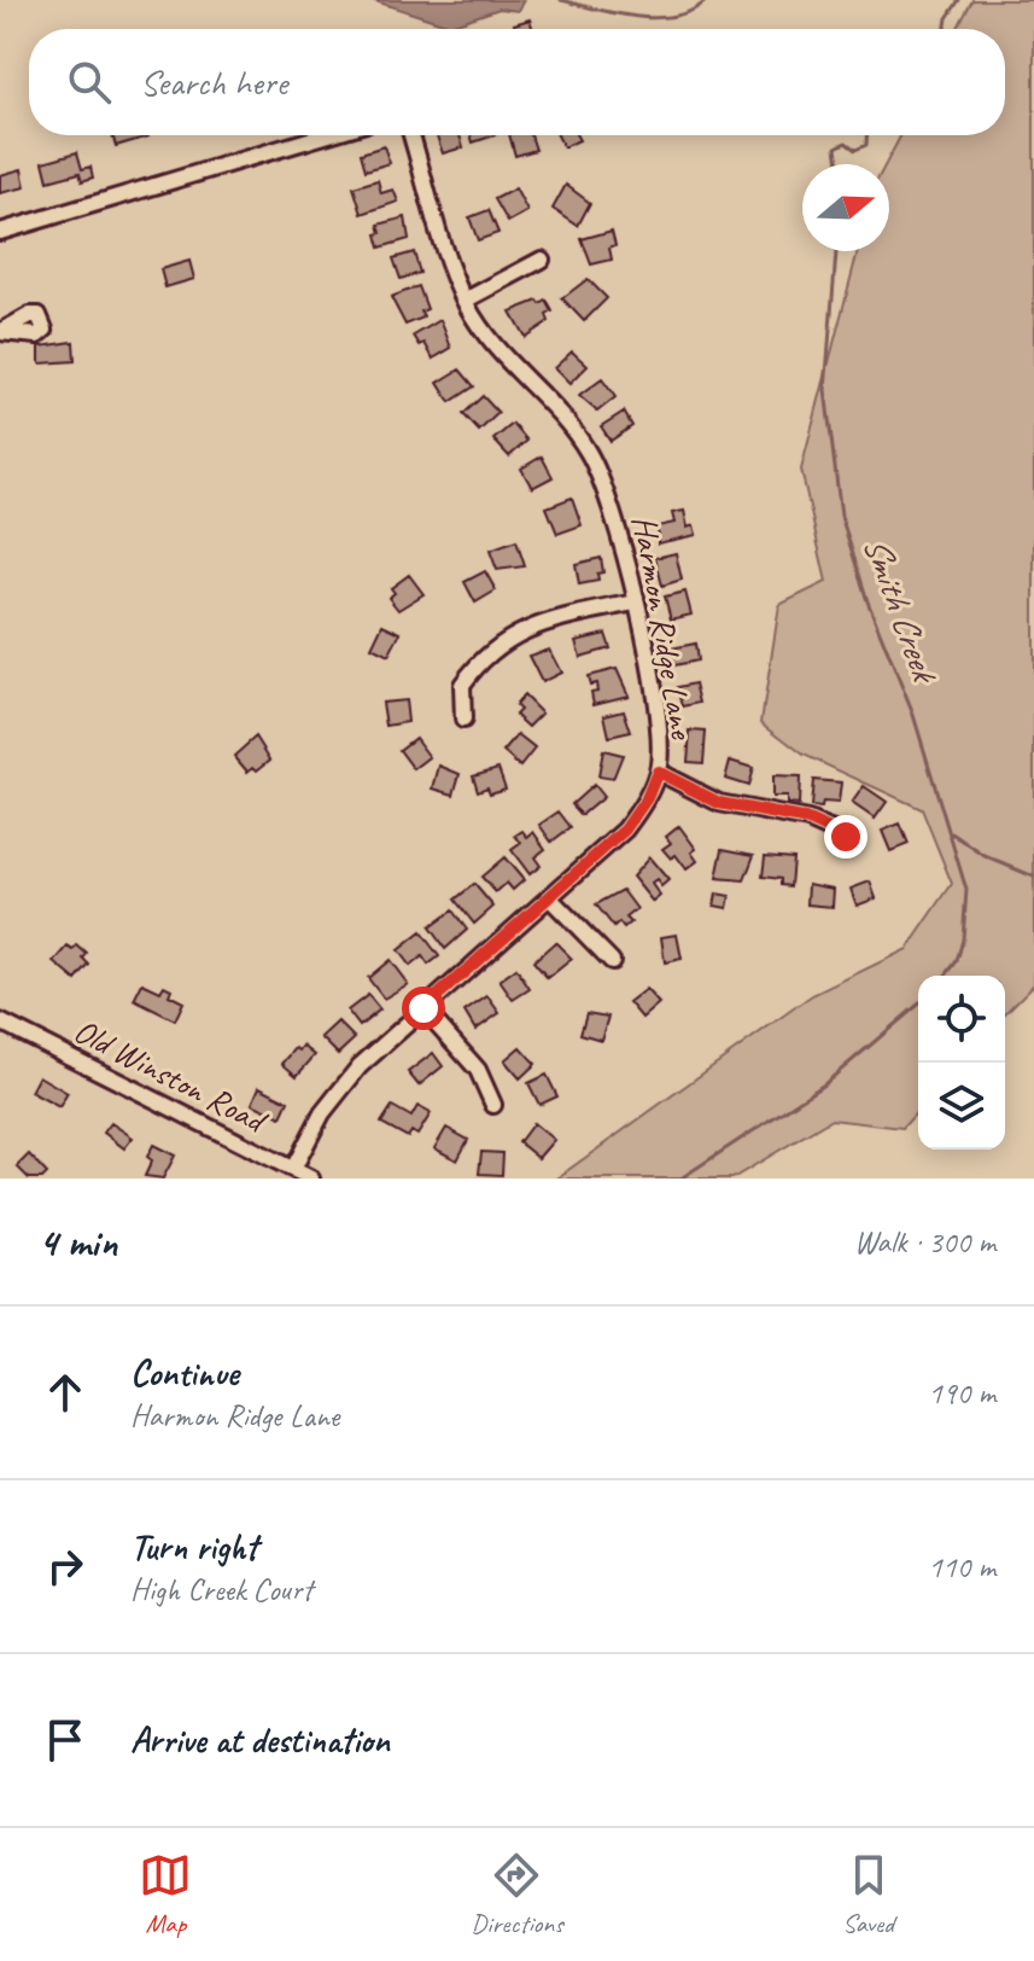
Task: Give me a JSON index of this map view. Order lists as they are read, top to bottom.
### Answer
{
  "streets": {
    "street": ["Harmon Ridge Lane", "Old Winston Road"]
  },
  "crossings": [
    ["Harmon Ridge Lane", "Old Winston Road"]
  ],
  "water": ["Smith Creek"],
  "north": "right",
  "page": {
    "search": "Search here",
    "heading": ["4 min", "Walk · 300 m"],
    "list": [
      ["Continue", "Harmon Ridge Lane", "190 m"],
      ["Turn right", "High Creek Court", "110 m"],
      "Arrive at destination"
    ],
    "nav": ["Map", "Directions", "Saved"]
  }
}
